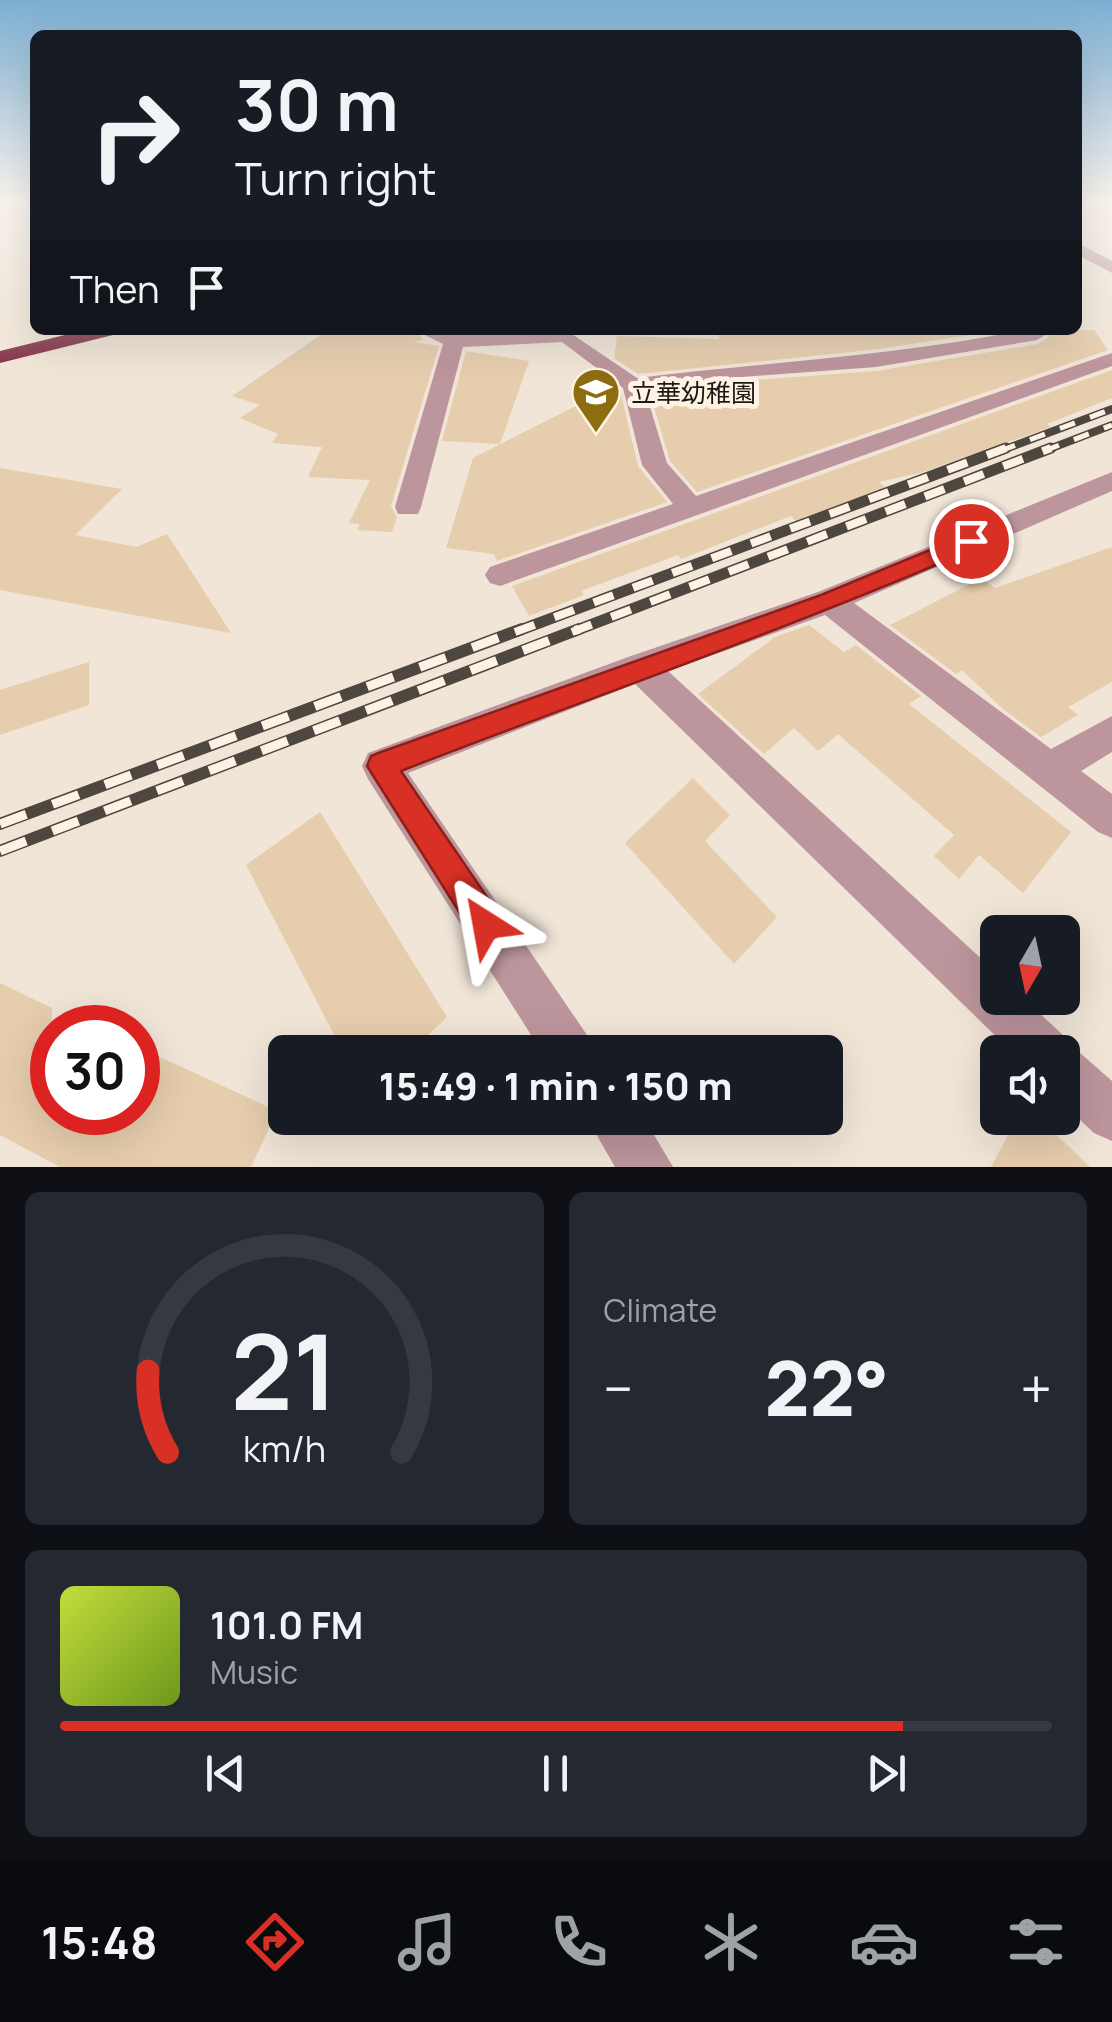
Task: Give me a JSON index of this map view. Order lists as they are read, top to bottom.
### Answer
{
  "places": {
    "school or university": ["立華幼稚園"]
  },
  "north": "bottom",
  "page": {
    "turn": ["30 m", "Turn right"],
    "then": "Then",
    "limit": "30",
    "trip": "15:49 · 1 min · 150 m",
    "tile": "Climate",
    "heat": ["−", "22°", "+"],
    "song": ["101.0 FM", "Music"],
    "tabs": "15:48",
    "gauge": ["21", "km/h"]
  }
}
